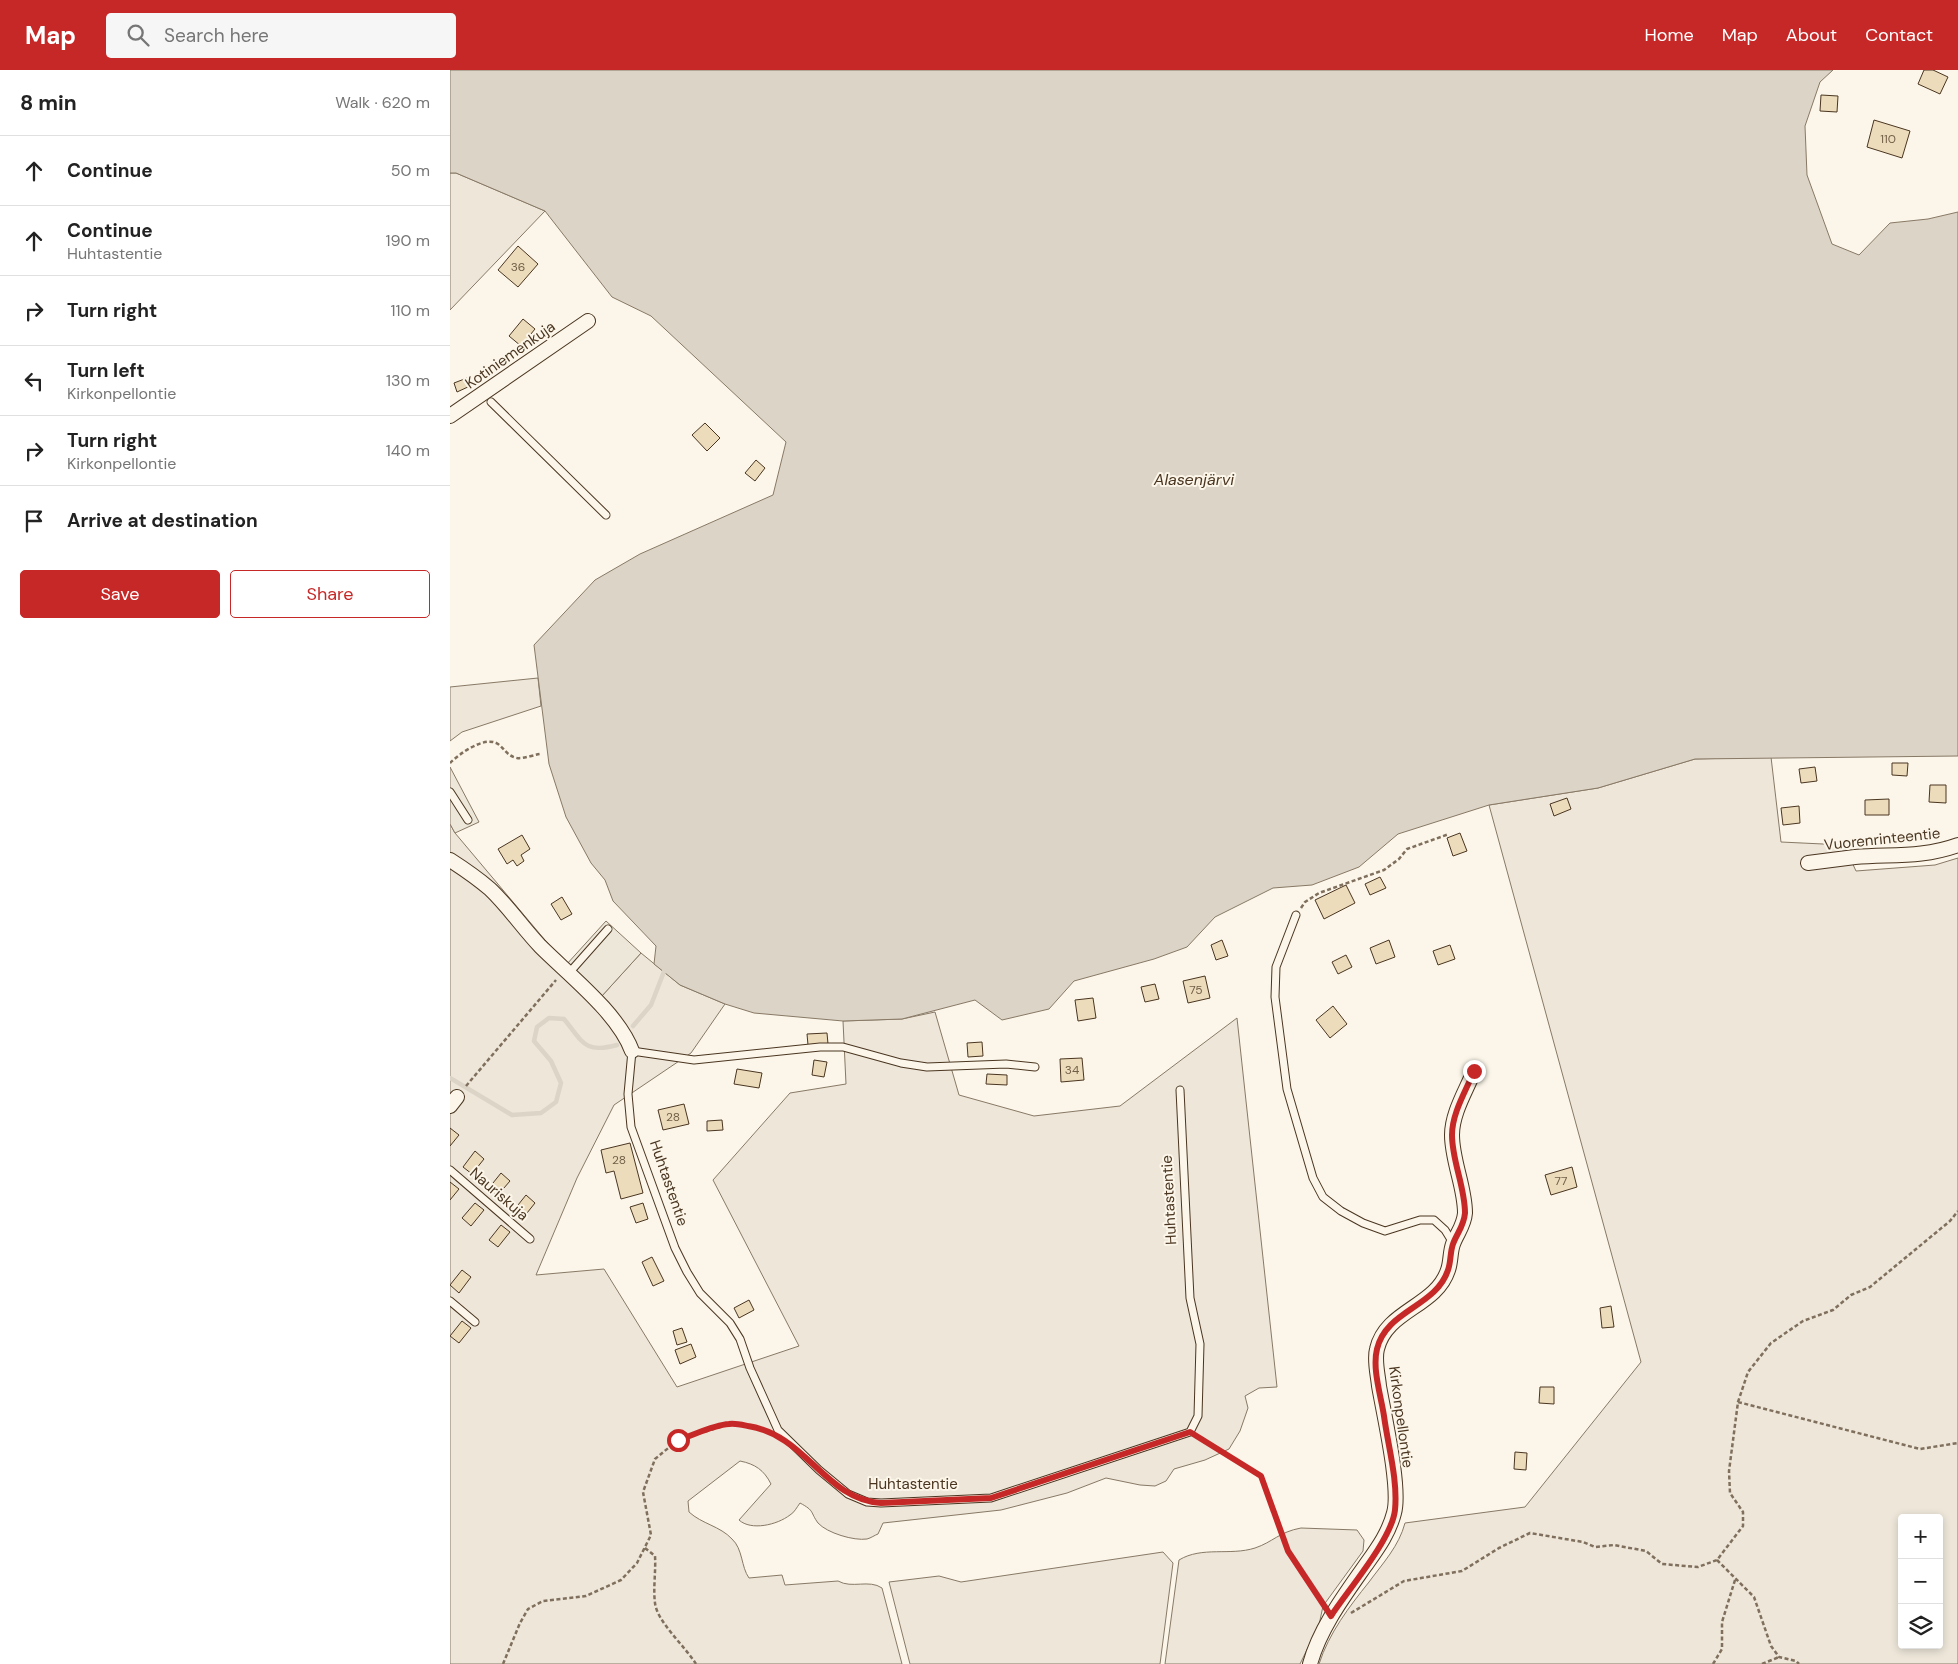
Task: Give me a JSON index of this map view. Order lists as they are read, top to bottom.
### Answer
{
  "streets": {
    "street": ["Kotiniemenkuja", "Vuorenrinteentie", "Kirkonpellontie"],
    "lane": ["Huhtastentie", "Nauriskuja"]
  },
  "water": ["Alasenjärvi"],
  "house_numbers": [
    "110",
    "36",
    "75",
    "34",
    "28",
    "28",
    "77"
  ],
  "page": {
    "header": "Map",
    "search": "Search here",
    "nav": [
      "Home",
      "Map",
      "About",
      "Contact"
    ],
    "heading": ["8 min", "Walk · 620 m"],
    "list": [
      ["Continue", "50 m"],
      ["Continue", "Huhtastentie", "190 m"],
      ["Turn right", "110 m"],
      ["Turn left", "Kirkonpellontie", "130 m"],
      ["Turn right", "Kirkonpellontie", "140 m"],
      "Arrive at destination"
    ],
    "buttons": ["Save", "Share"],
    "map_buttons": ["+", "−"]
  }
}
